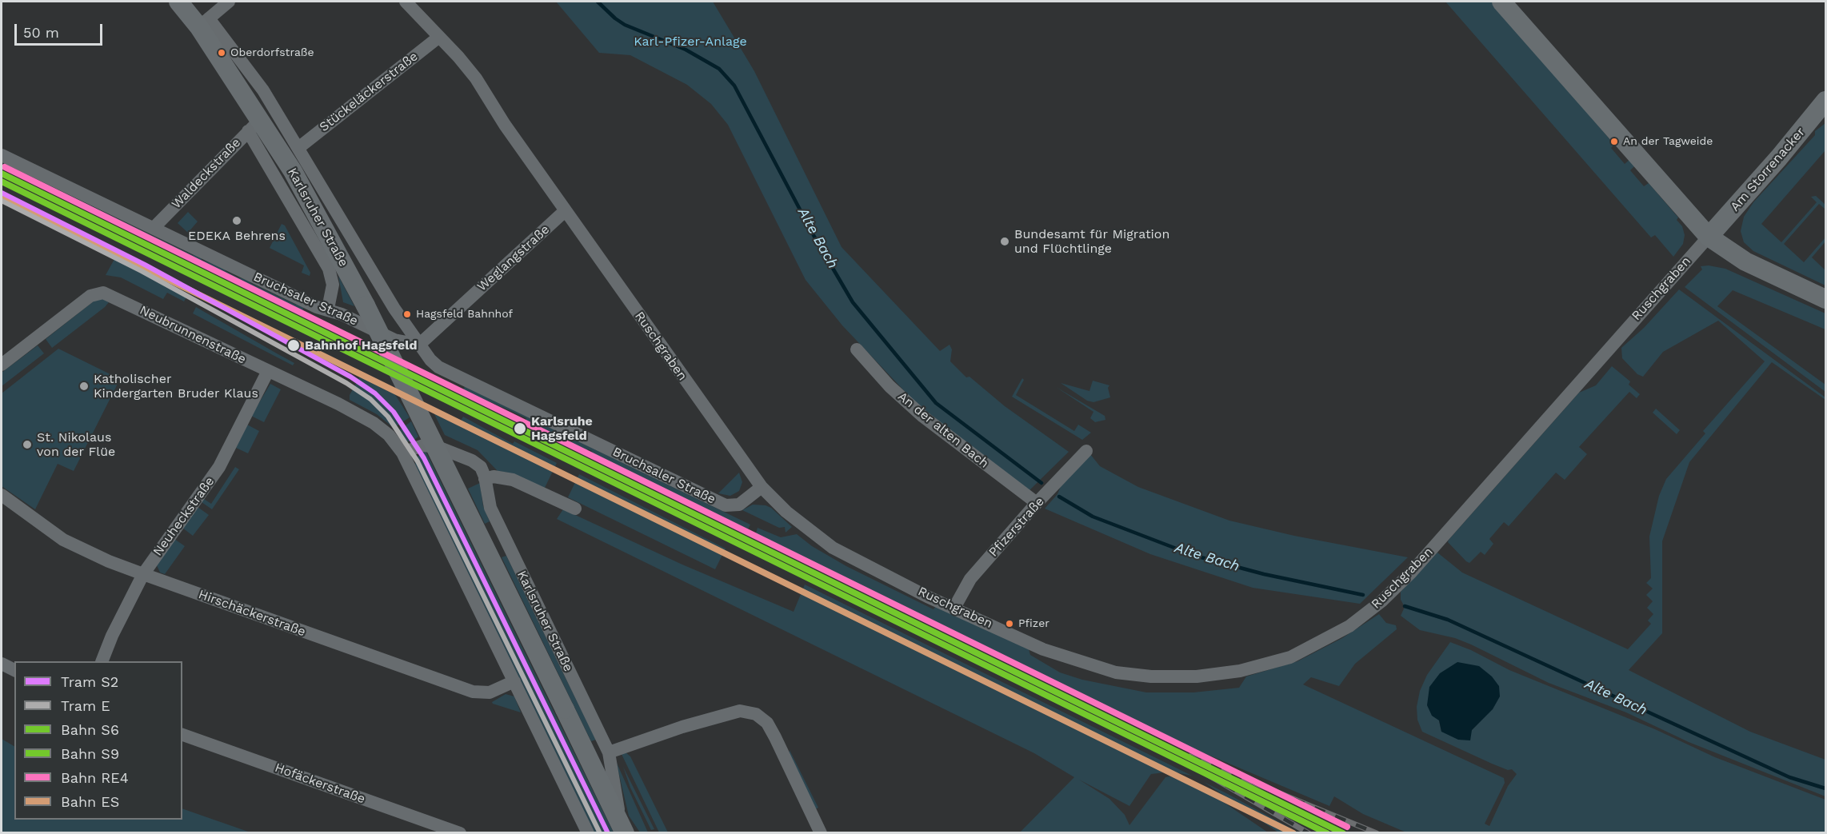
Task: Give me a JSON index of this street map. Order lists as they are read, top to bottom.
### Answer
{
  "streets": {
    "street": [
      "Stückeläckerstraße",
      "Am Storrenacker",
      "Waldeckstraße",
      "Karlsruher Straße",
      "Weglangstraße",
      "Ruschgraben",
      "Bruchsaler Straße",
      "Neubrunnenstraße",
      "An der alten Bach",
      "Neuheckstraße",
      "Pfizerstraße",
      "Hirschäckerstraße",
      "Hofäckerstraße"
    ]
  },
  "crossings": [
    ["Stückeläckerstraße", "Karlsruher Straße"],
    ["Stückeläckerstraße", "Ruschgraben"],
    ["Am Storrenacker", "Ruschgraben"],
    ["Waldeckstraße", "Karlsruher Straße"],
    ["Waldeckstraße", "Bruchsaler Straße"],
    ["Karlsruher Straße", "Weglangstraße"],
    ["Karlsruher Straße", "Bruchsaler Straße"],
    ["Karlsruher Straße", "Neubrunnenstraße"],
    ["Weglangstraße", "Ruschgraben"],
    ["Weglangstraße", "Bruchsaler Straße"],
    ["Ruschgraben", "Bruchsaler Straße"],
    ["Ruschgraben", "Pfizerstraße"],
    ["Neubrunnenstraße", "Neuheckstraße"],
    ["An der alten Bach", "Pfizerstraße"],
    ["Neuheckstraße", "Hirschäckerstraße"]
  ],
  "water": ["Alte Bach"],
  "parks": ["Karl-Pfizer-Anlage"],
  "places": [
    "Oberdorfstraße",
    "An der Tagweide",
    "EDEKA Behrens",
    "Bundesamt für Migration und Flüchtlinge",
    "Hagsfeld Bahnhof",
    "Bahnhof Hagsfeld",
    "Katholischer Kindergarten Bruder Klaus",
    "Karlsruhe Hagsfeld",
    "St. Nikolaus von der Flüe",
    "Pfizer"
  ],
  "lines": [
    "rail line RE4",
    "rail line S6",
    "rail line S9",
    "tram line S2",
    "rail line ES",
    "tram line E"
  ],
  "legend": [
    "Tram S2",
    "Tram E",
    "Bahn S6",
    "Bahn S9",
    "Bahn RE4",
    "Bahn ES"
  ],
  "scale_bar": "50 m"
}
